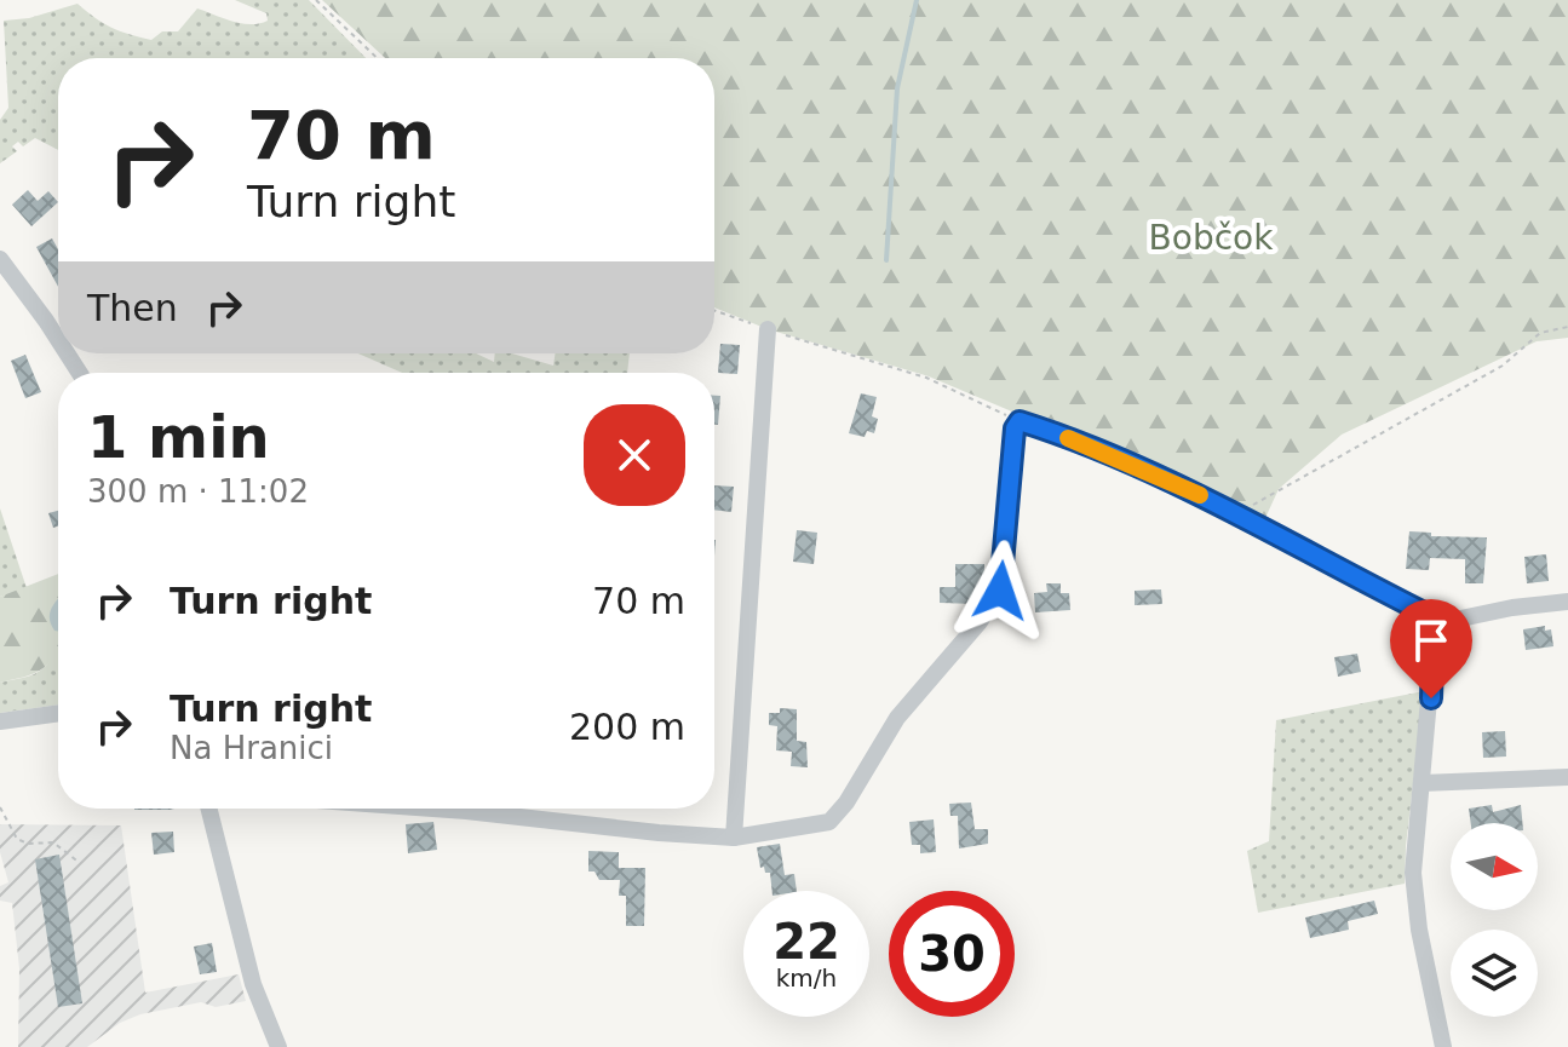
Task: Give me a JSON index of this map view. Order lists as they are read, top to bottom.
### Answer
{
  "parks": ["Bobčok"],
  "north": "right",
  "page": {
    "turn": ["70 m", "Turn right"],
    "then": "Then",
    "heading": ["1 min", "300 m · 11:02"],
    "list": [
      {
        "name": "Turn right",
        "value": "70 m"
      },
      {
        "name": "Turn right",
        "note": "Na Hranici",
        "value": "200 m"
      }
    ],
    "speed": "22 km/h",
    "limit": "30"
  }
}
